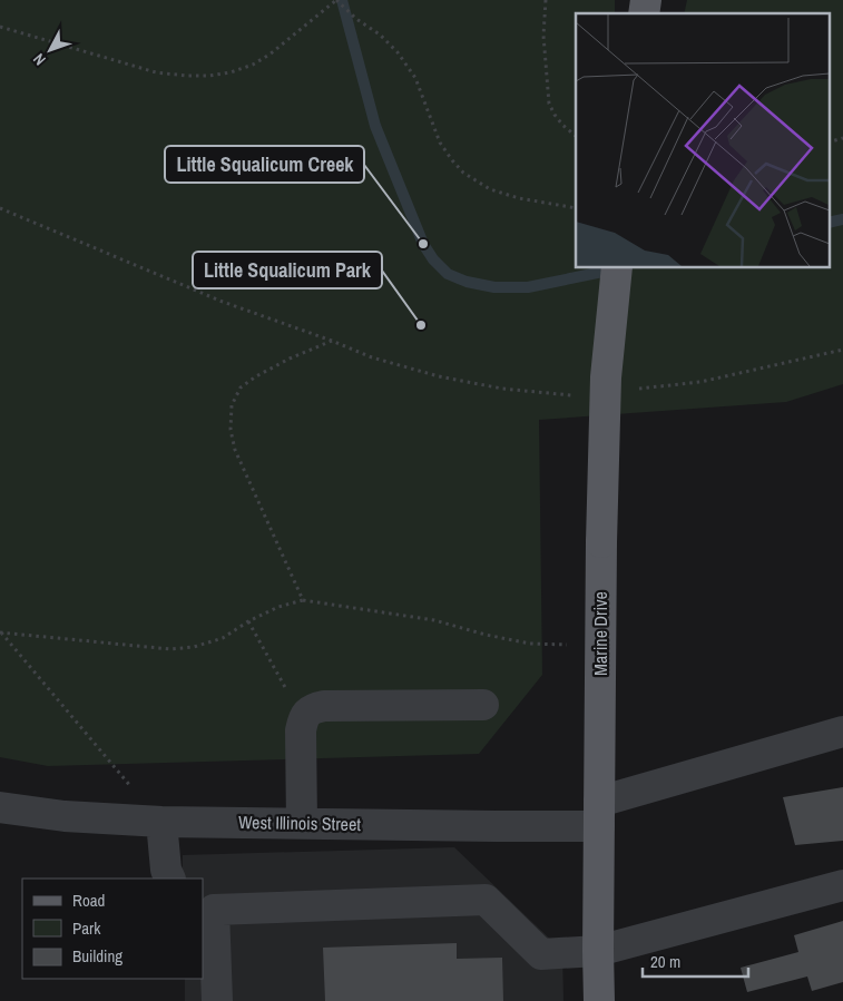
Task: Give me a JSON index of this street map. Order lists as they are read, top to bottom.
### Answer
{
  "streets": {
    "main road": ["Marine Drive"],
    "street": ["West Illinois Street"]
  },
  "crossings": [
    ["Marine Drive", "West Illinois Street"]
  ],
  "places": ["Little Squalicum Creek", "Little Squalicum Park"],
  "legend": ["Road", "Park", "Building"],
  "scale_bar": "20 m",
  "north": "bottom left"
}
